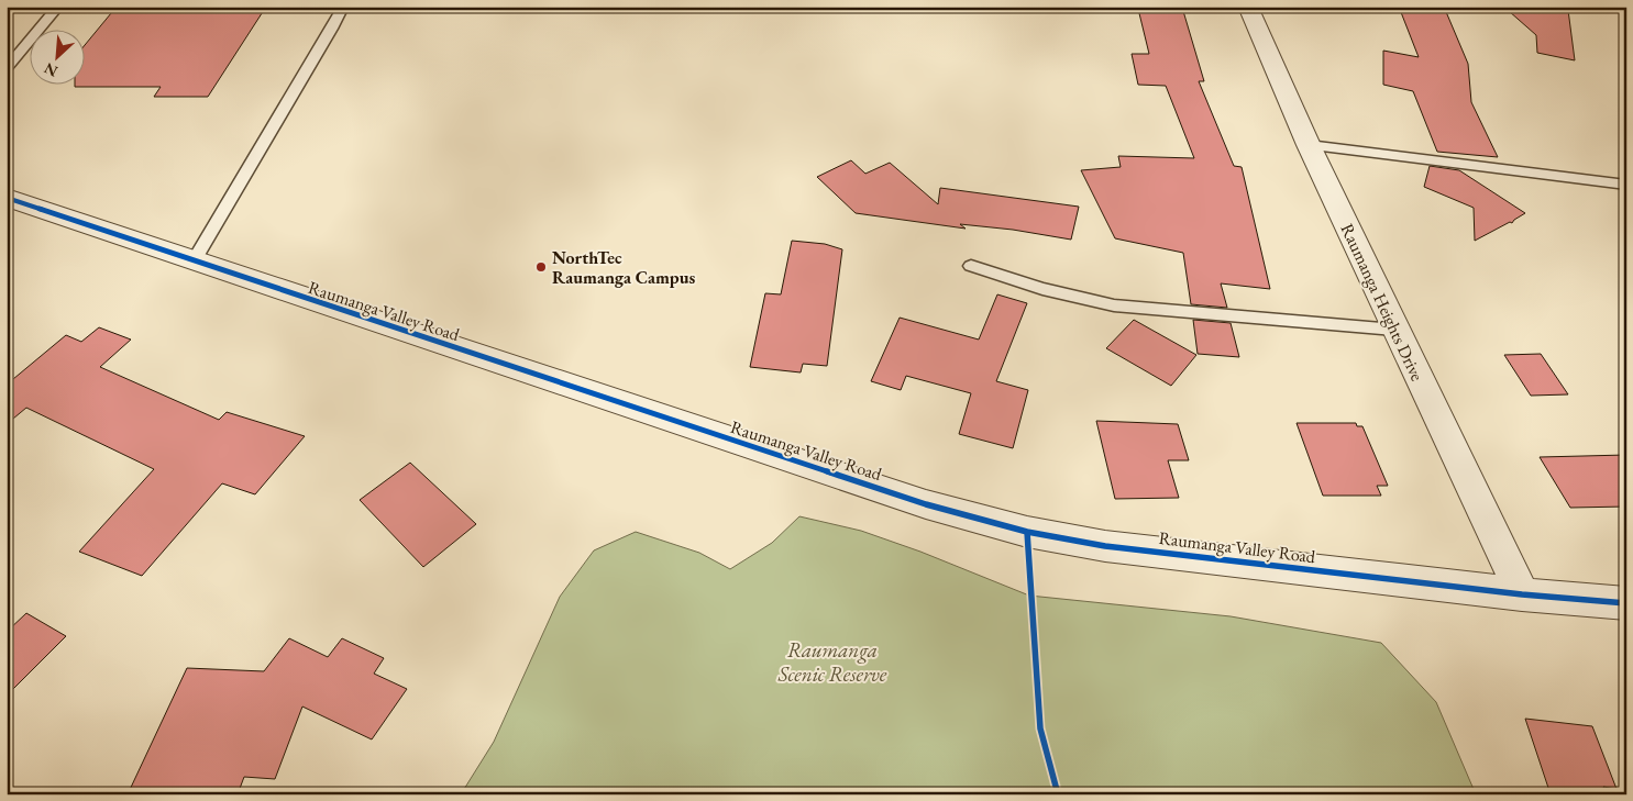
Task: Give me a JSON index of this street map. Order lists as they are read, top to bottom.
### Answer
{
  "streets": {
    "street": ["Raumanga Heights Drive", "Raumanga Valley Road"]
  },
  "crossings": [
    ["Raumanga Heights Drive", "Raumanga Valley Road"]
  ],
  "parks": ["Raumanga Scenic Reserve"],
  "places": ["NorthTec Raumanga Campus"],
  "north": "bottom left"
}
